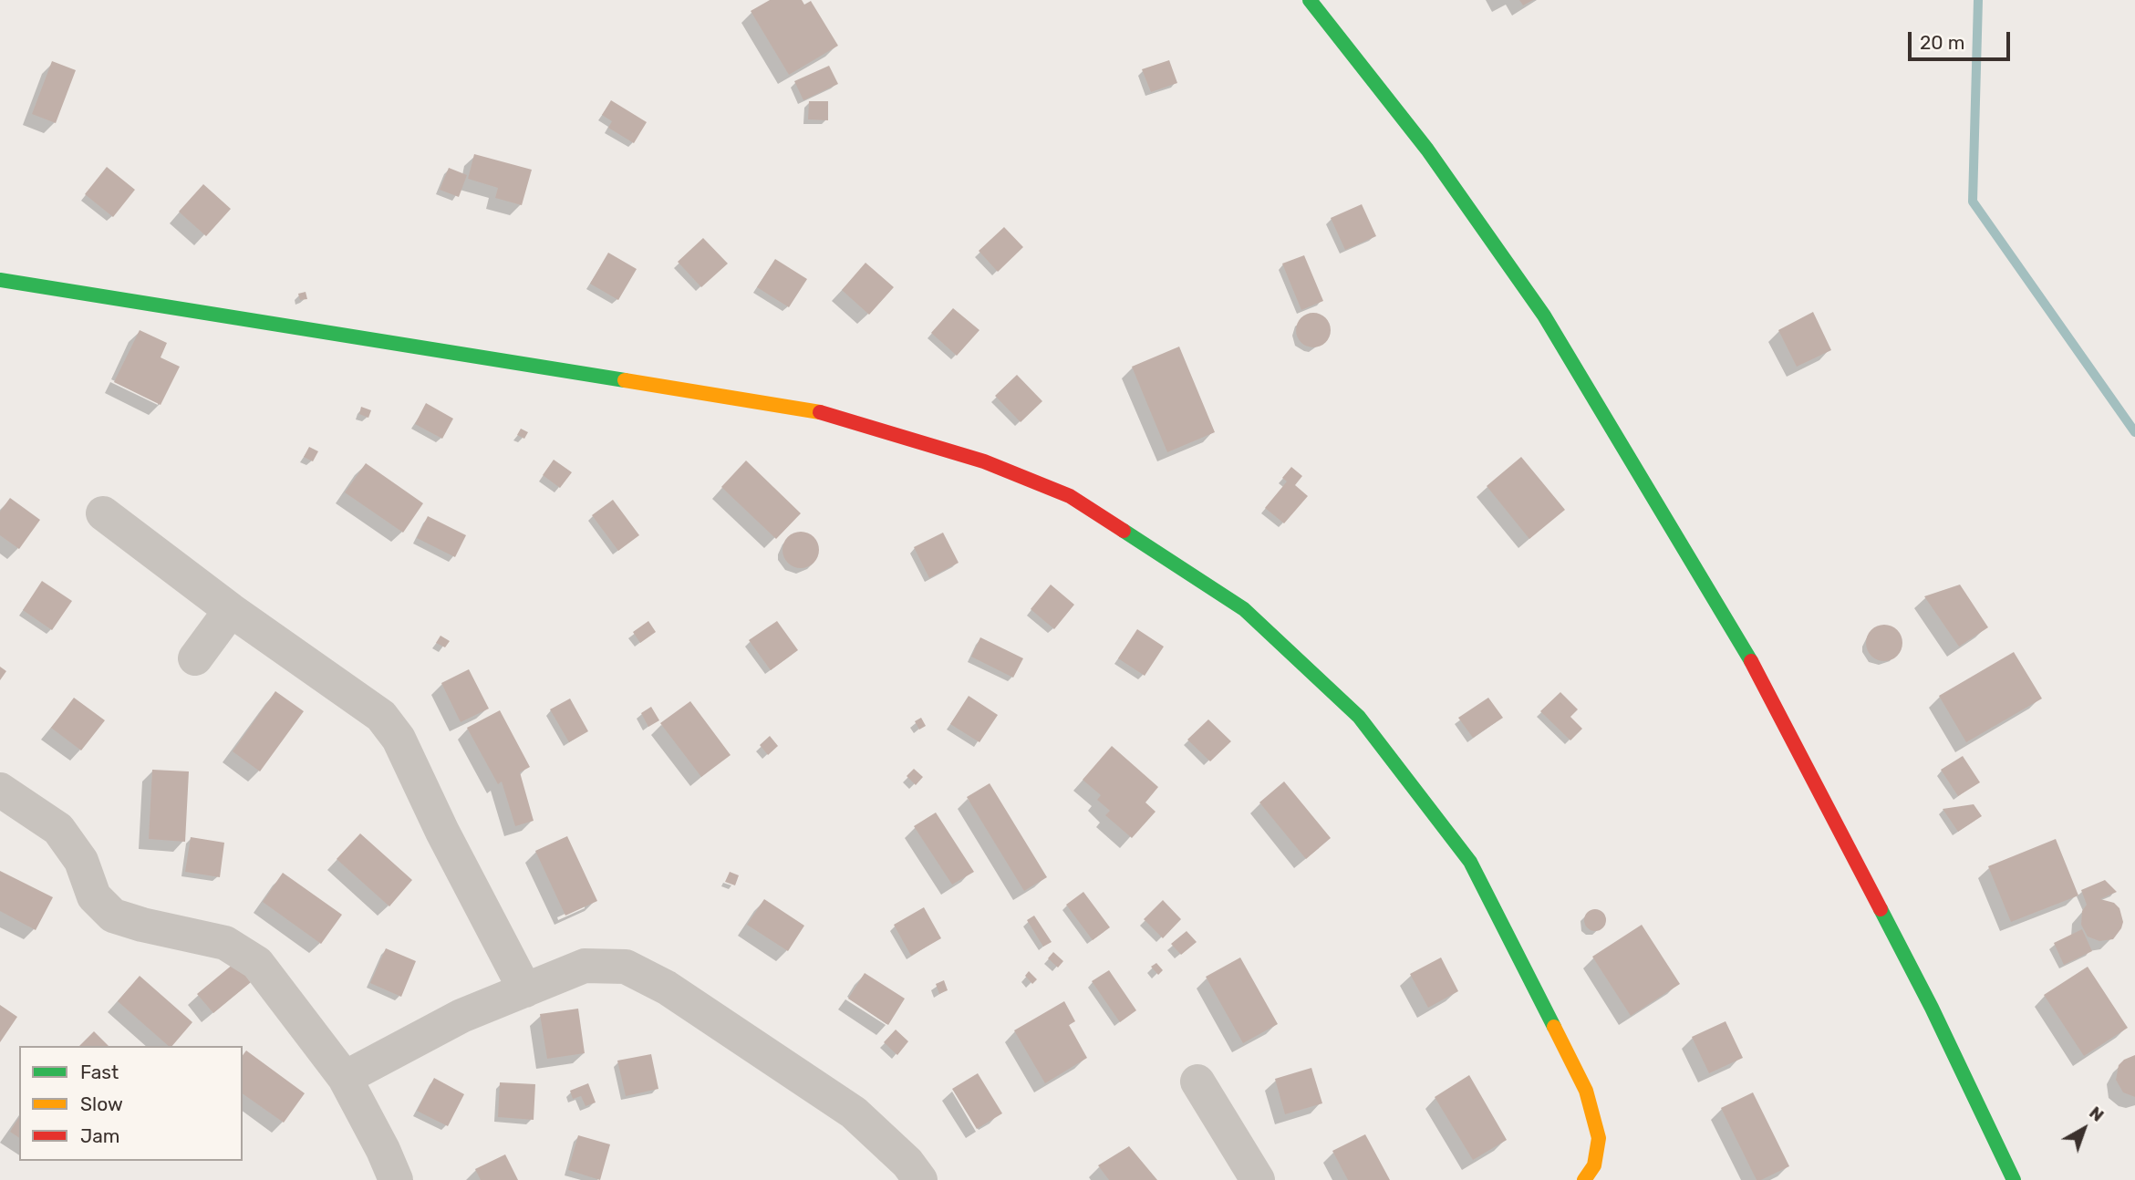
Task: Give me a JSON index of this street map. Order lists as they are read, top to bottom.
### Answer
{
  "legend": ["Fast", "Slow", "Jam"],
  "scale_bar": "20 m",
  "north": "top right"
}
